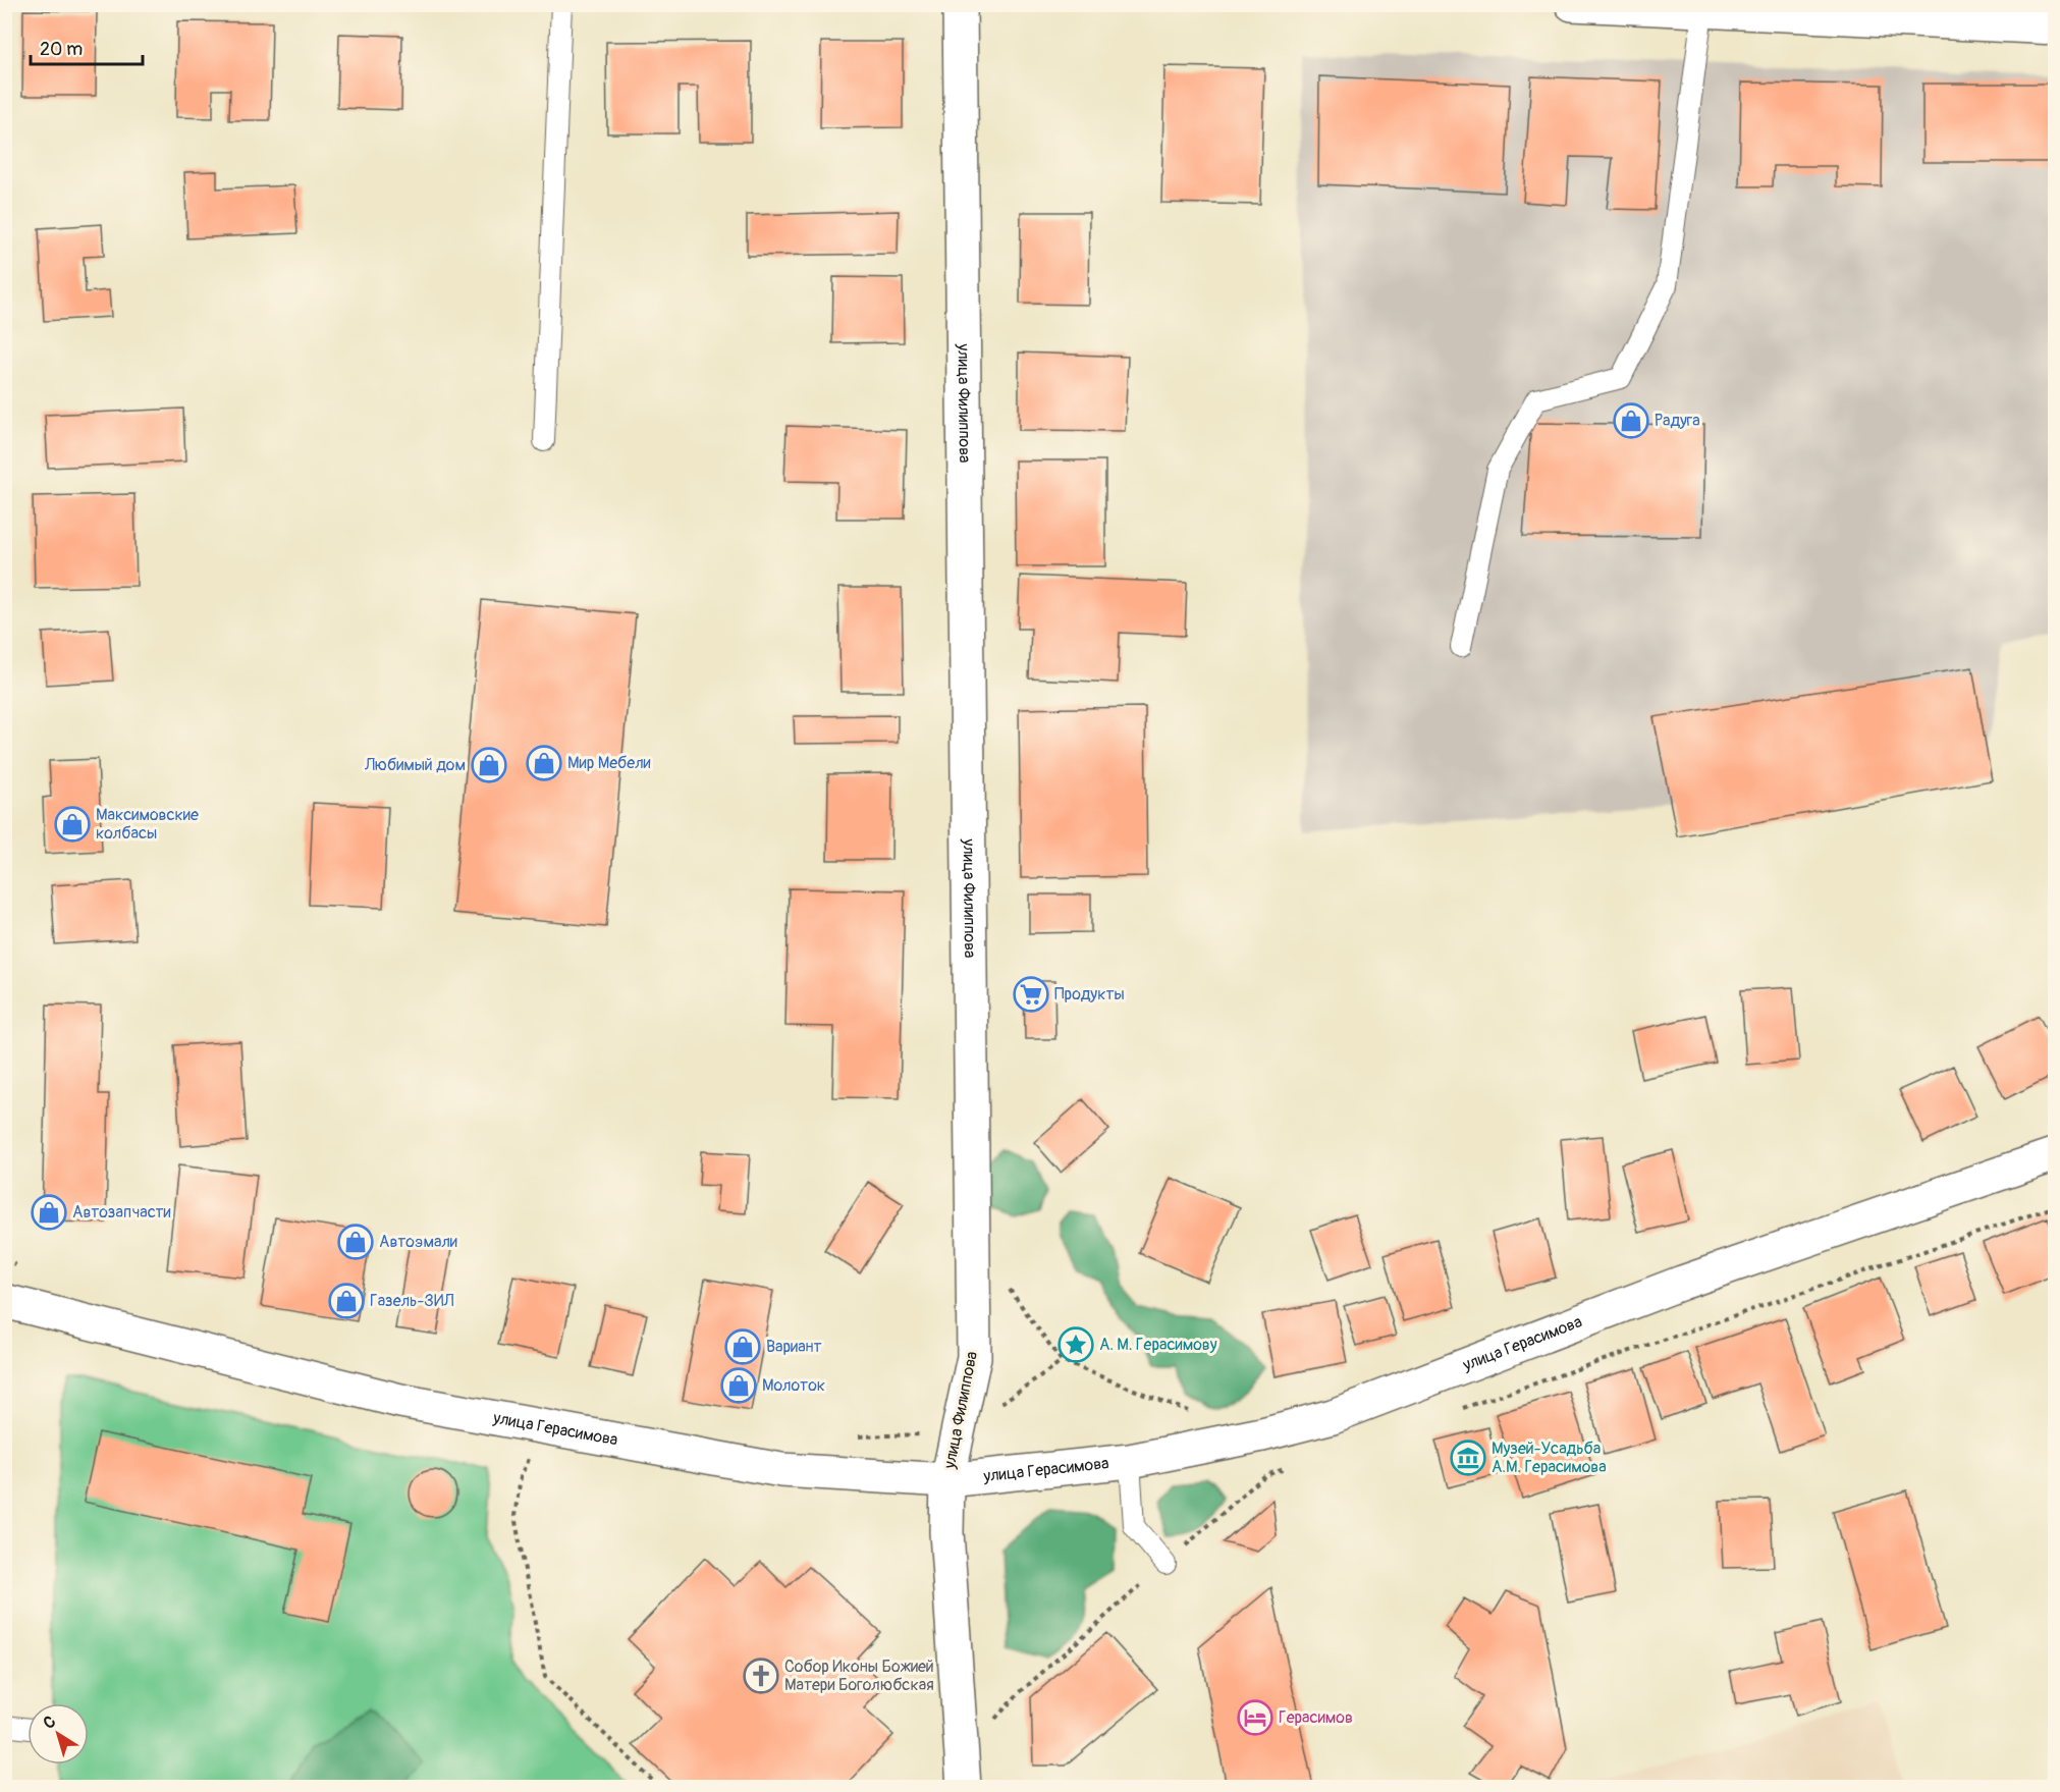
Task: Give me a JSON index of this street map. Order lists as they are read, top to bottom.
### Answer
{
  "streets": {
    "street": ["улица Филиппова", "улица Герасимова"]
  },
  "crossings": [
    ["улица Филиппова", "улица Герасимова"]
  ],
  "places": {
    "shop": [
      "Радуга",
      "Мир Мебели",
      "Любимый дом",
      "Максимовские колбасы",
      "Автозапчасти",
      "Автоэмали",
      "Газель-ЗИЛ",
      "Вариант",
      "Молоток"
    ],
    "supermarket": ["Продукты"],
    "place": ["А. М. Герасимову"],
    "museum": ["Музей-Усадьба А.М. Герасимова"],
    "church": ["Собор Иконы Божией Матери Боголюбская"],
    "hotel": ["Герасимов"]
  },
  "scale_bar": "20 m",
  "north": "top left"
}
